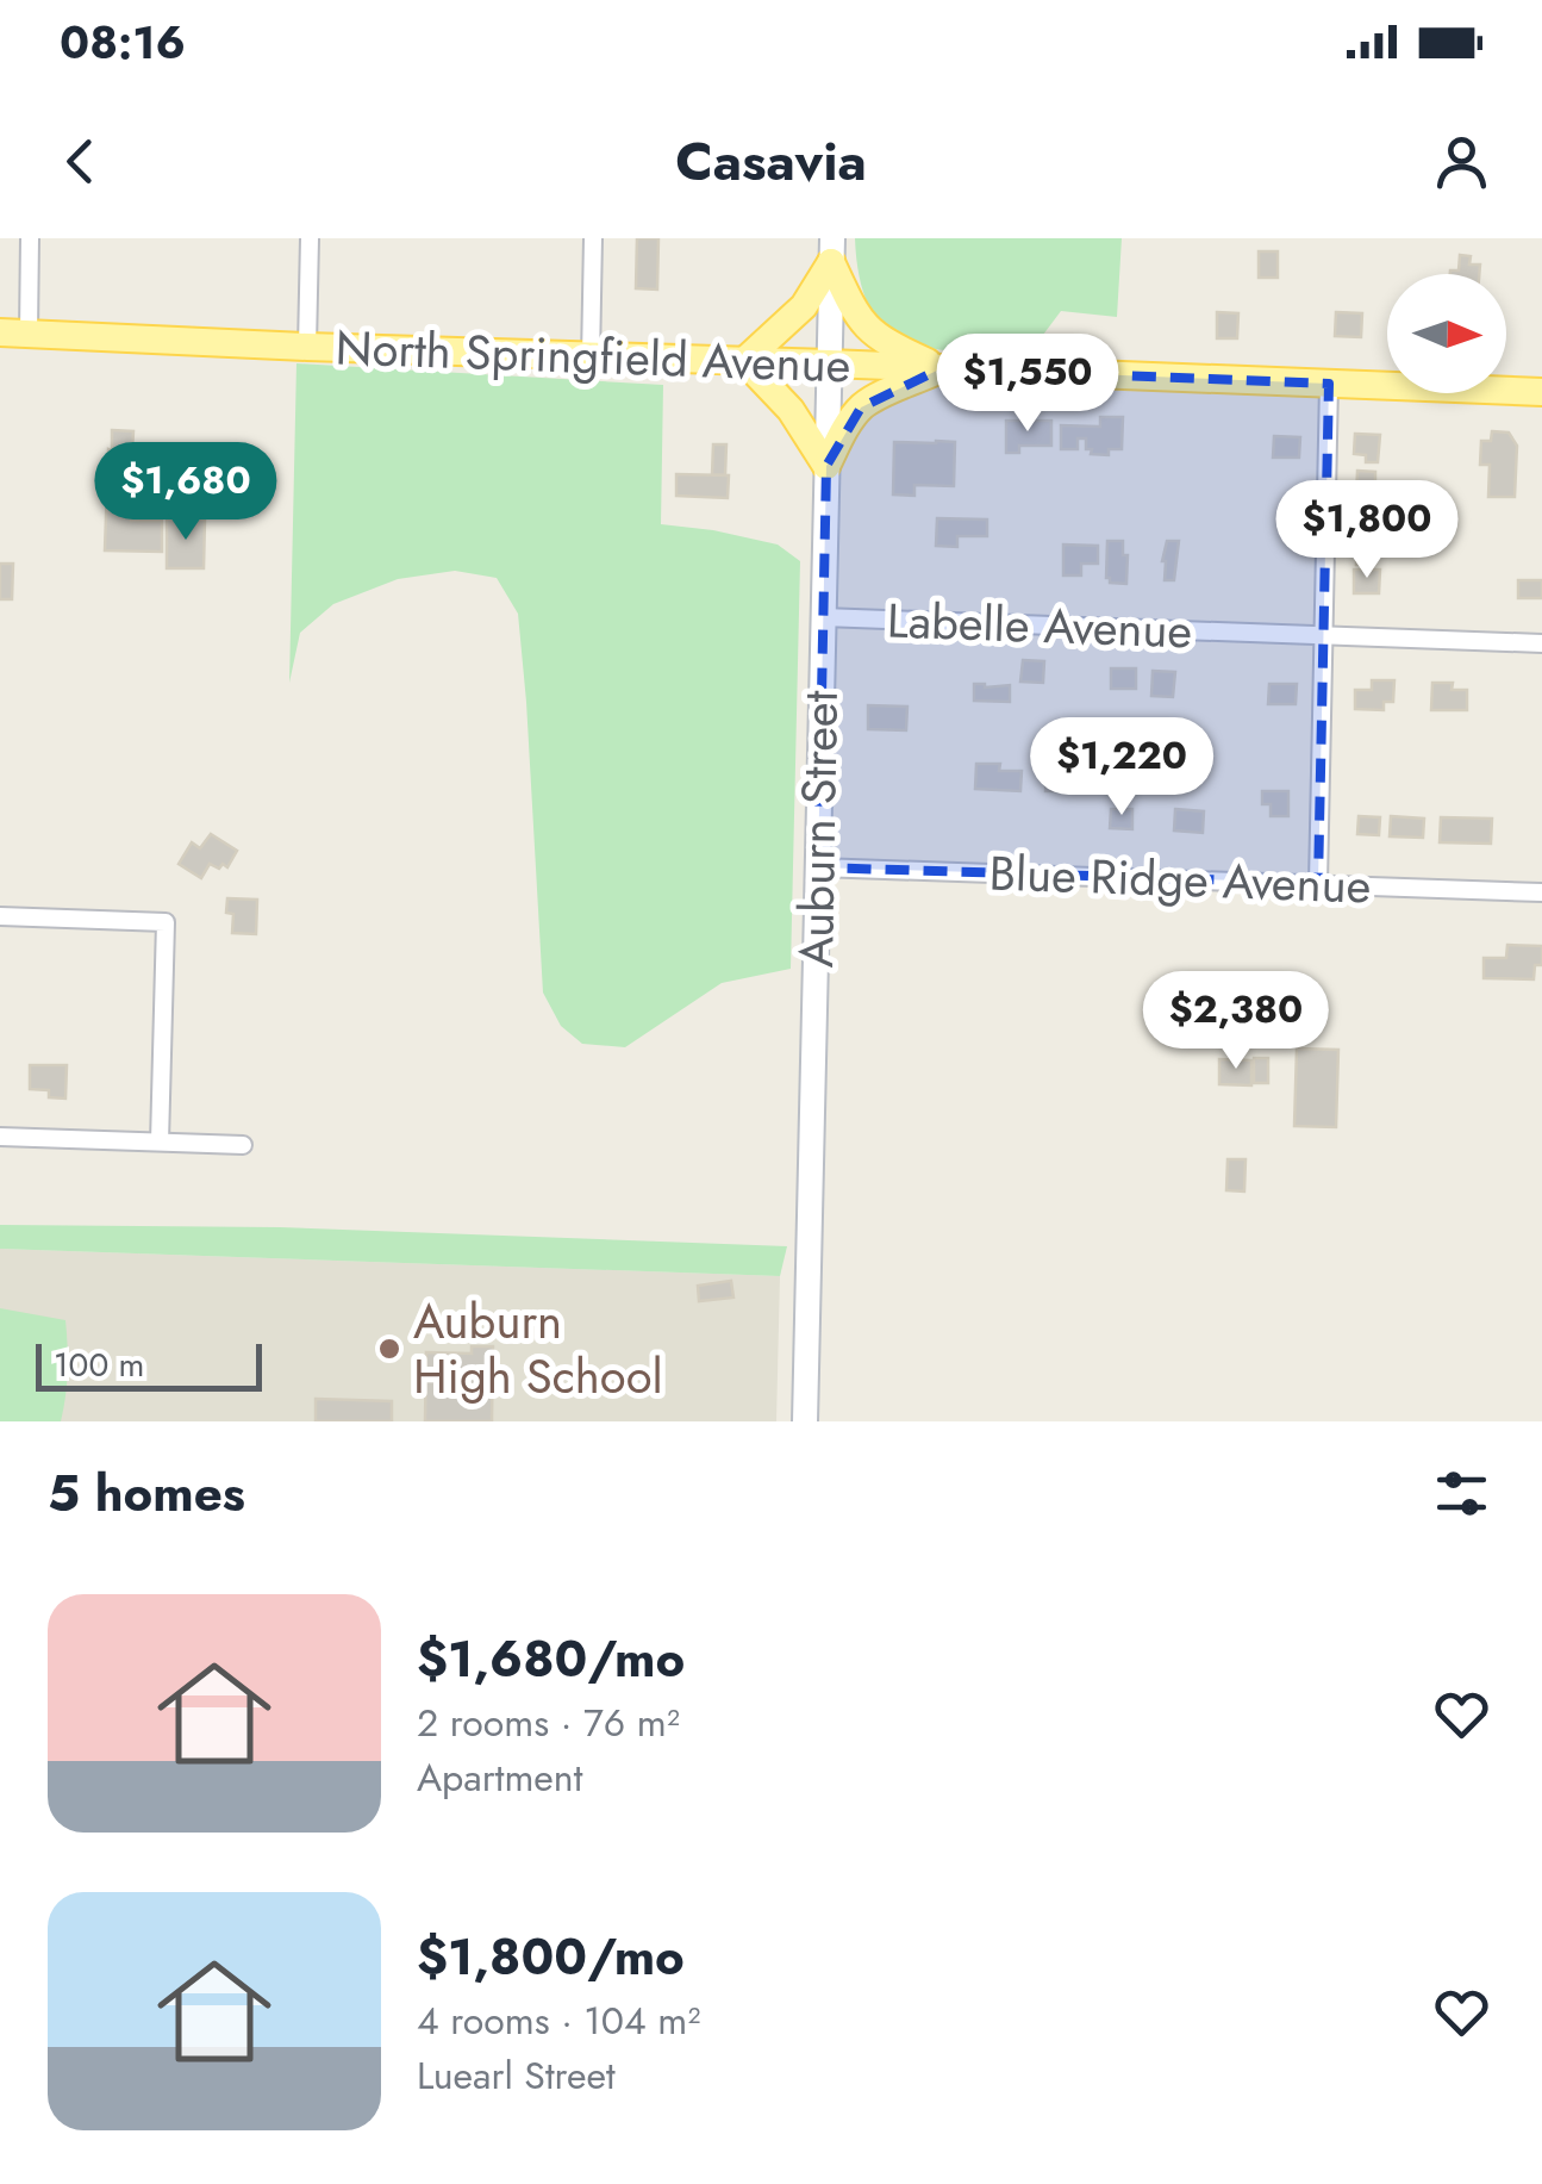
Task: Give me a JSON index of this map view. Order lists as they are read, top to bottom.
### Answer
{
  "streets": {
    "main road": ["North Springfield Avenue", "Auburn Street"],
    "street": ["Labelle Avenue", "Blue Ridge Avenue"]
  },
  "crossings": [
    ["North Springfield Avenue", "Auburn Street"],
    ["Labelle Avenue", "Auburn Street"],
    ["Auburn Street", "Blue Ridge Avenue"]
  ],
  "places": ["Auburn High School"],
  "scale_bar": "100 m",
  "north": "right",
  "page": {
    "status": "08:16",
    "header": "Casavia",
    "price": [
      "$1,550",
      "$1,680",
      "$1,800",
      "$1,220",
      "$2,380"
    ],
    "scale": "100 m",
    "heading": "5 homes",
    "list": [
      {
        "name": "$1,680/mo",
        "note": "2 rooms · 76 m² · Apartment"
      },
      {
        "name": "$1,800/mo",
        "note": "4 rooms · 104 m² · Luearl Street"
      }
    ]
  }
}
